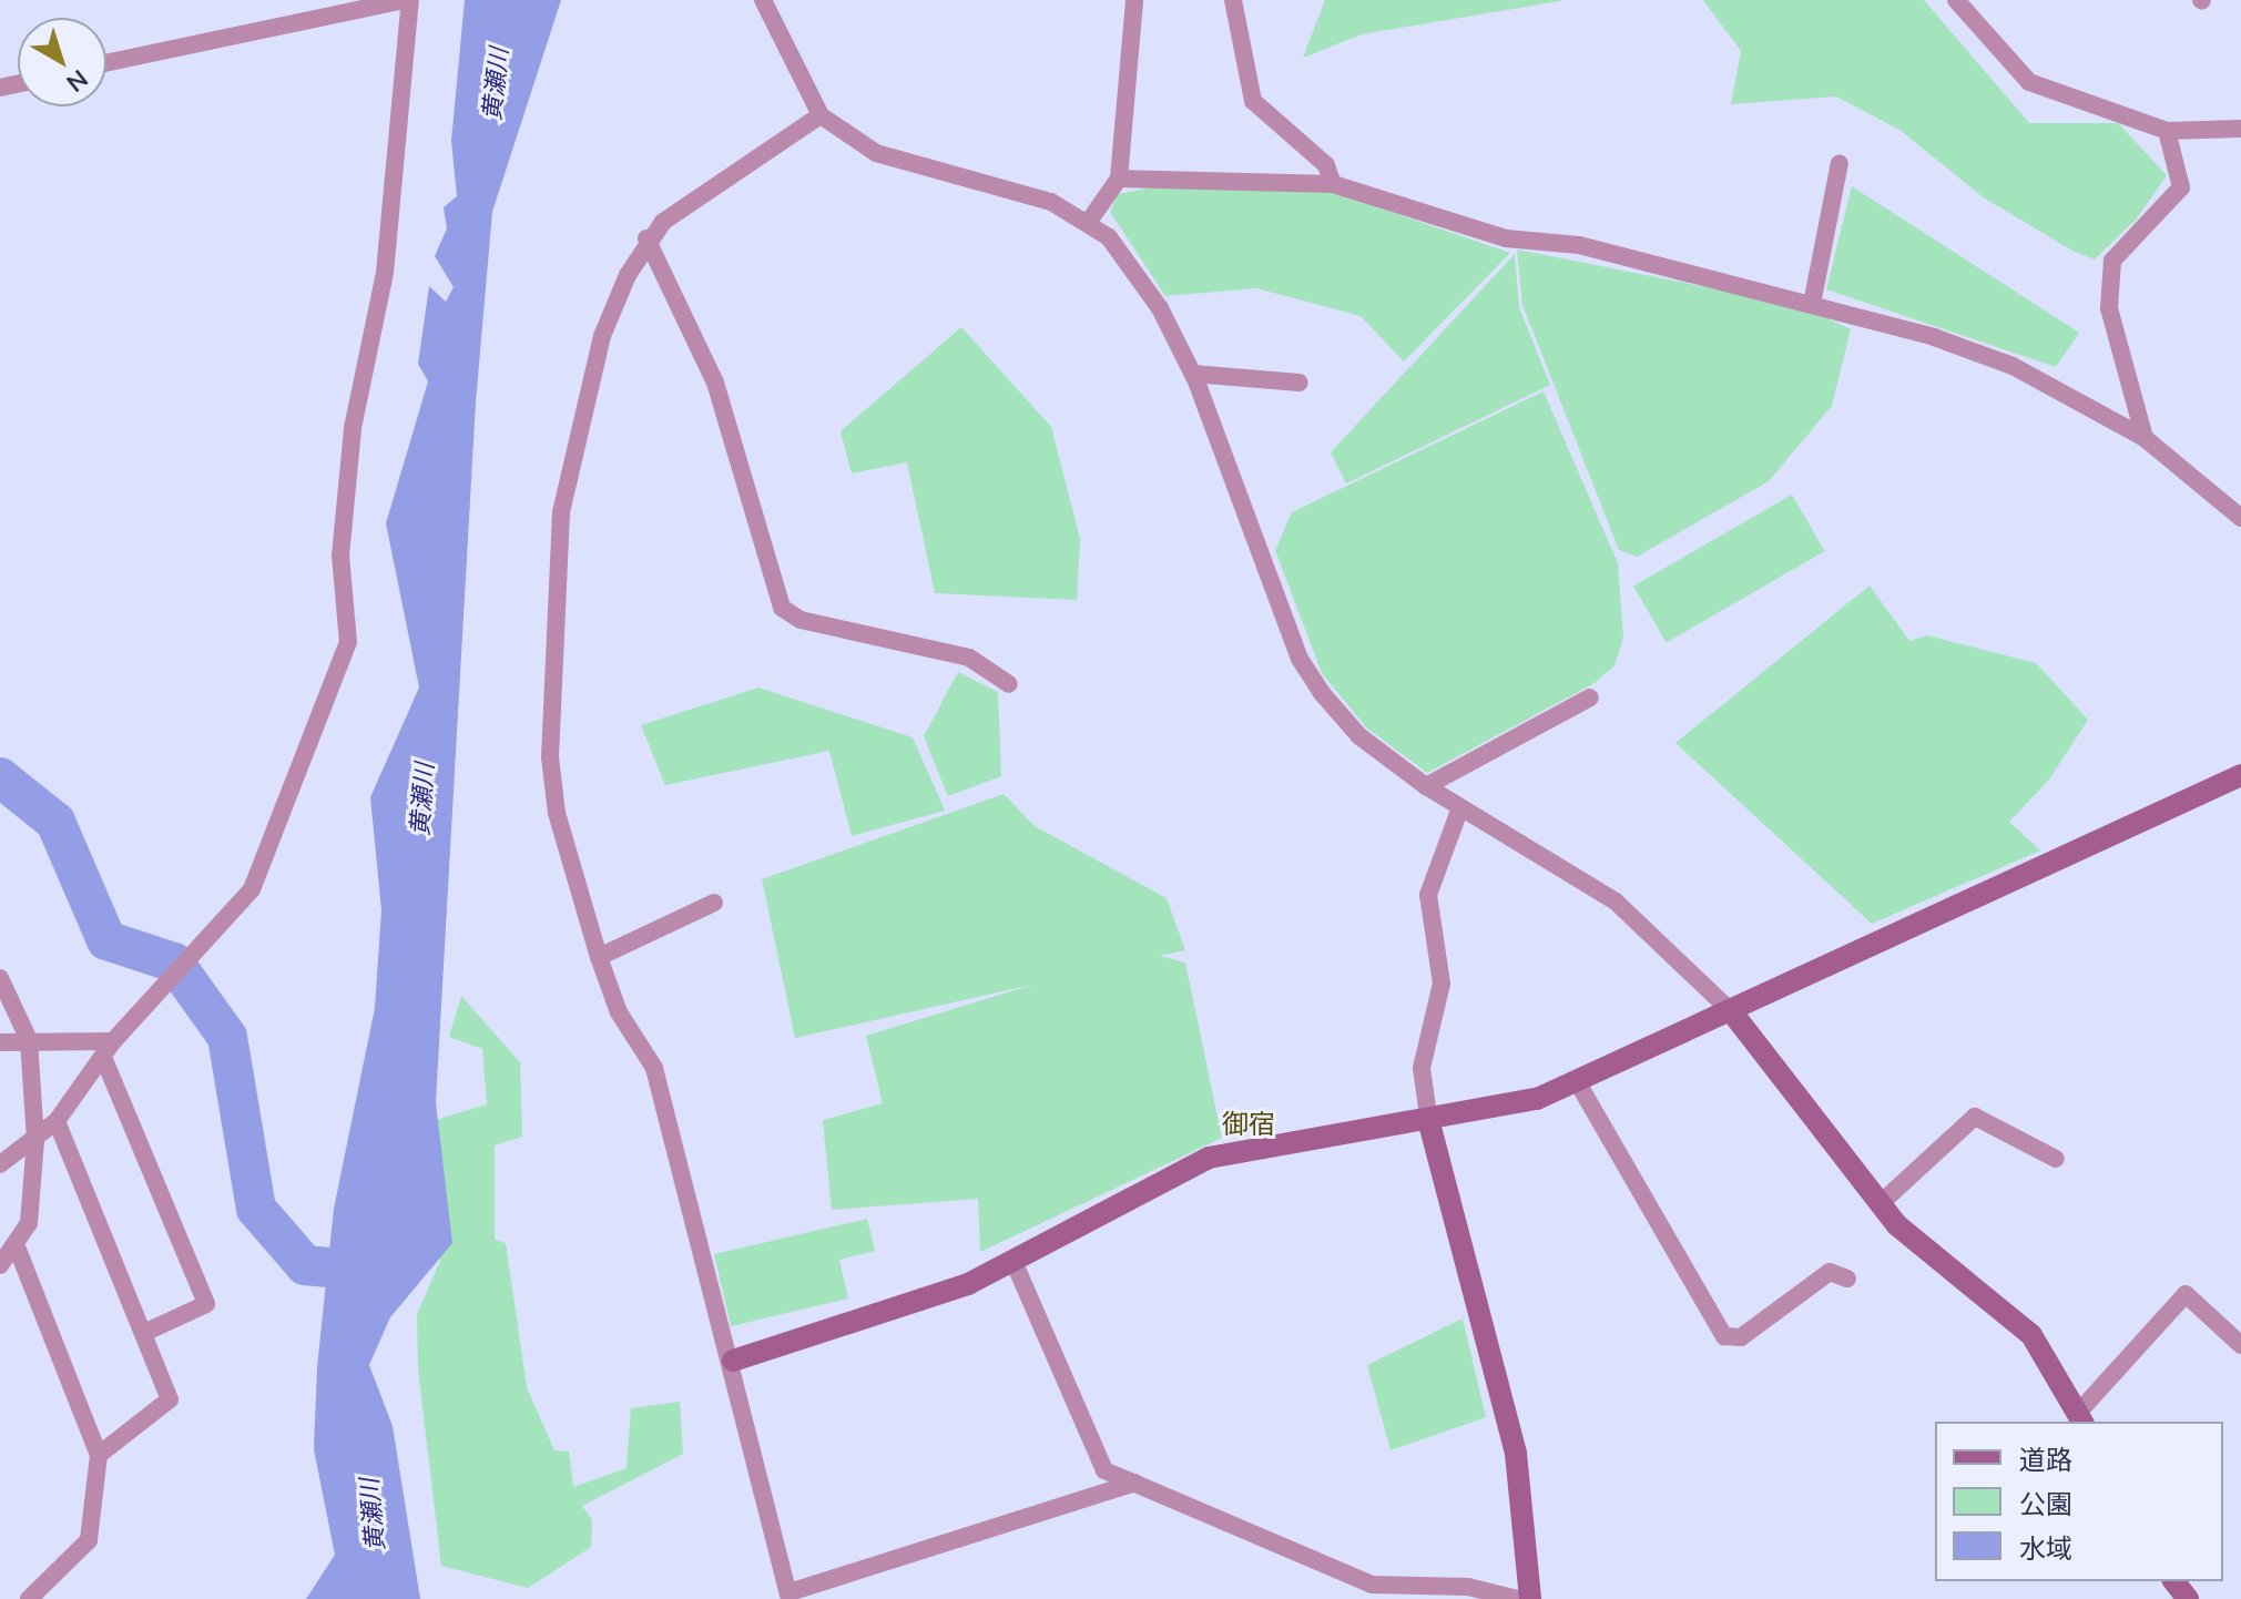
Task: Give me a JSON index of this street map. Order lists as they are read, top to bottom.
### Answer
{
  "districts": ["御宿"],
  "water": ["黄瀬川"],
  "legend": ["道路", "公園", "水域"],
  "north": "bottom right"
}
